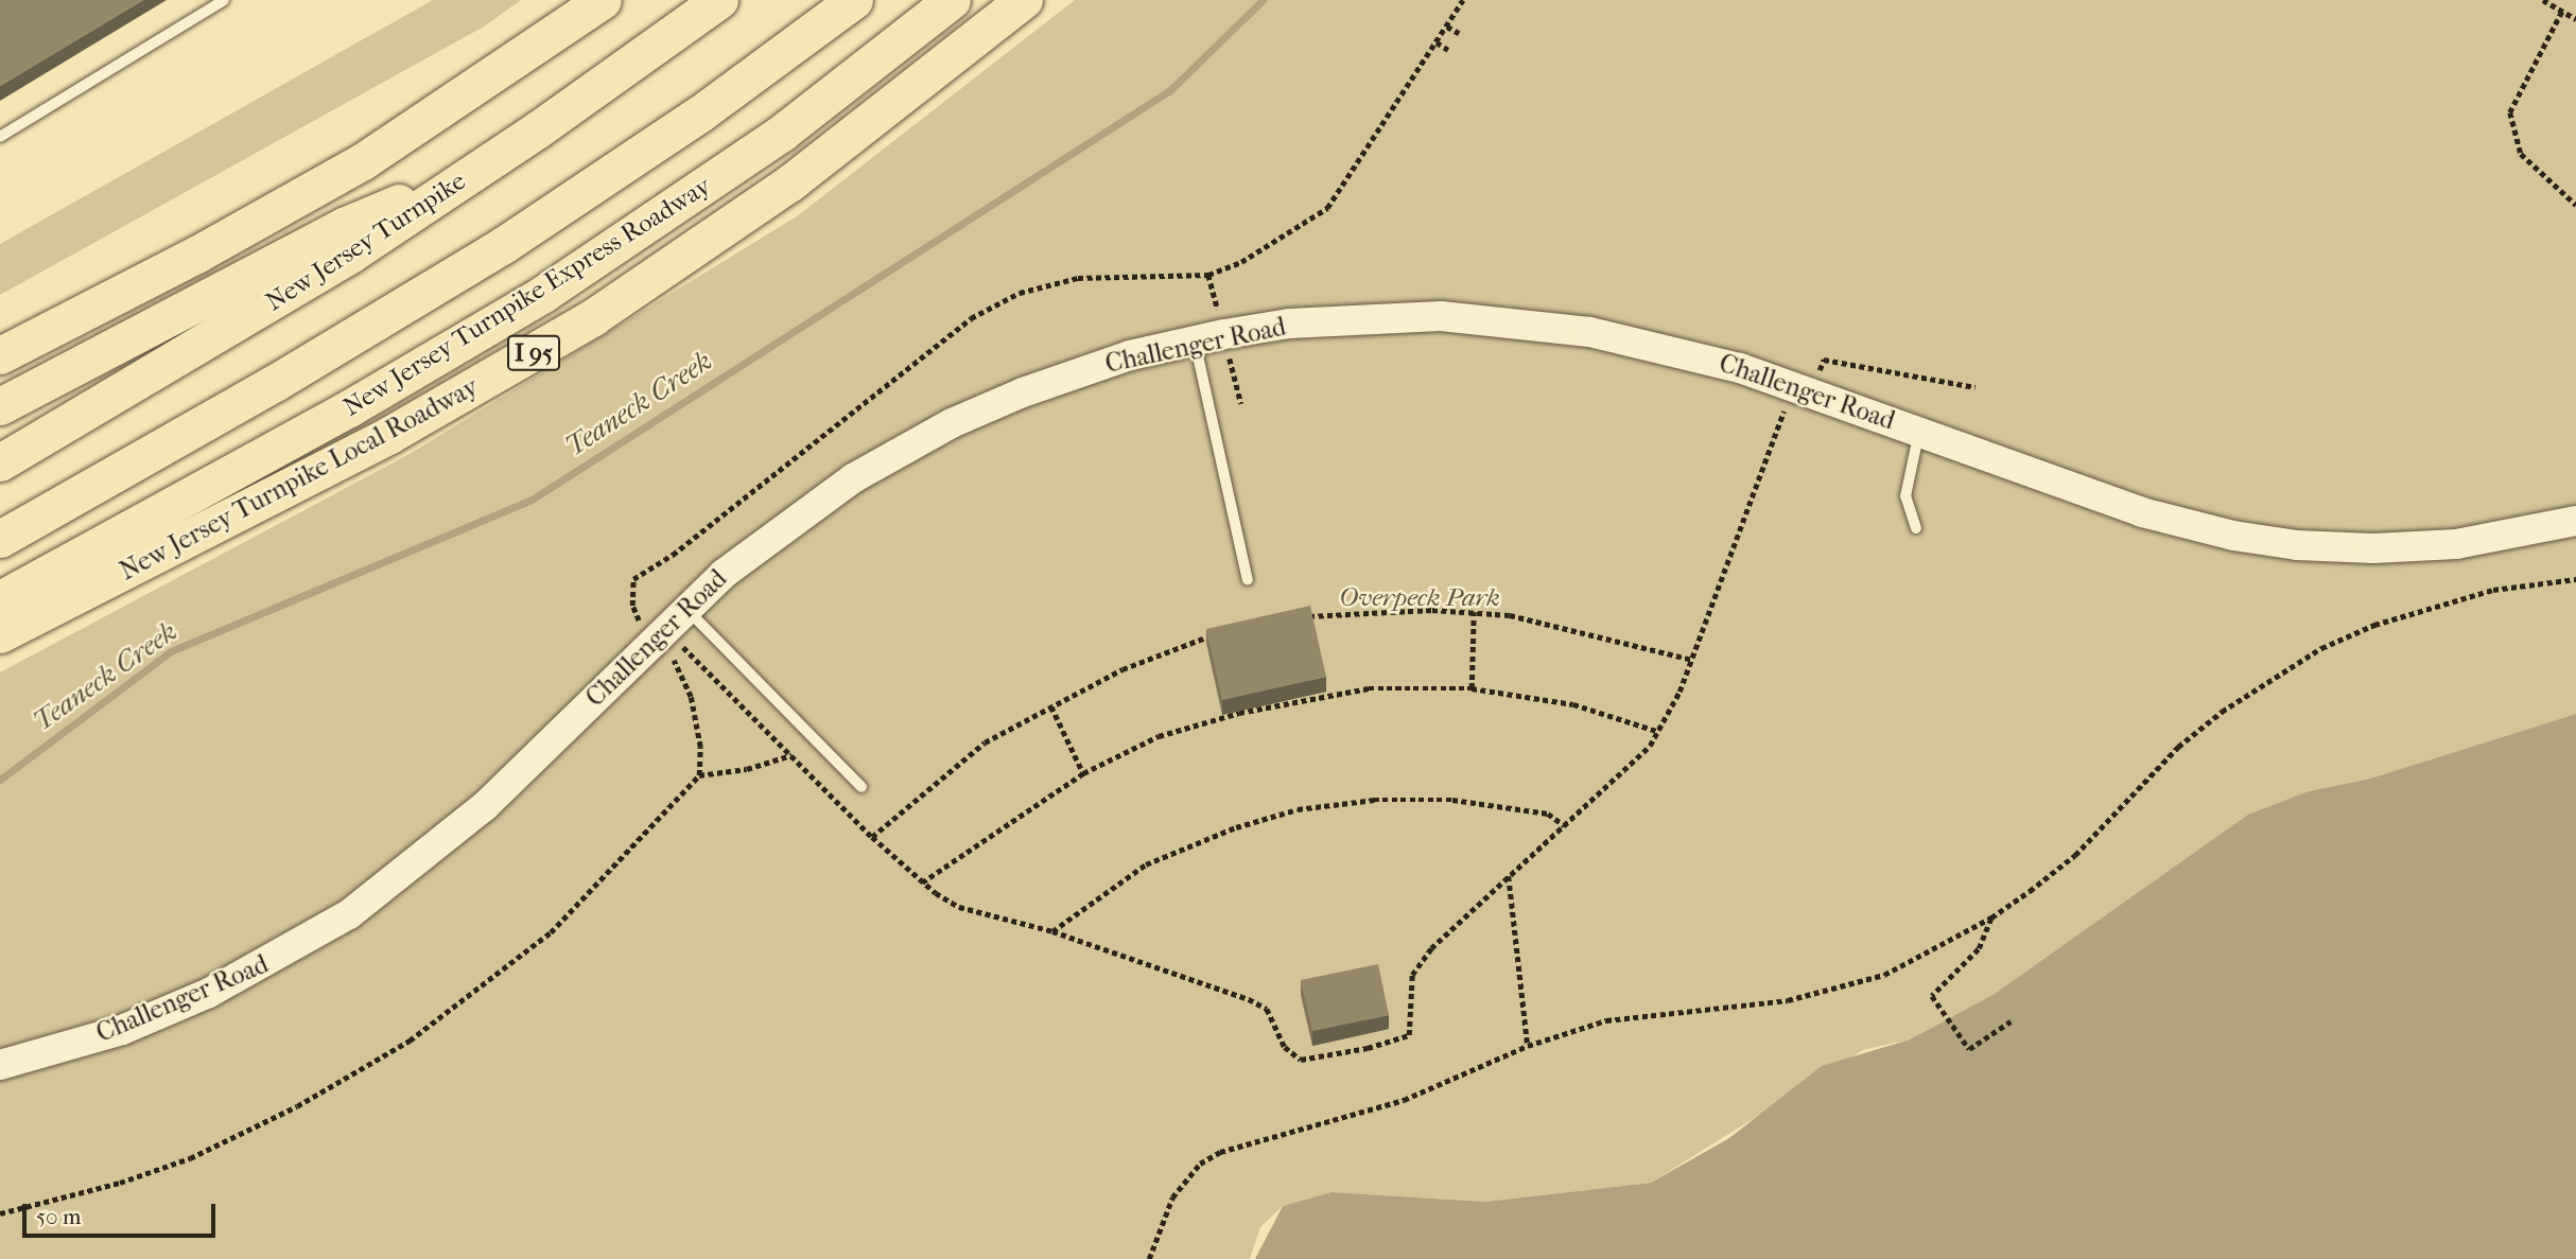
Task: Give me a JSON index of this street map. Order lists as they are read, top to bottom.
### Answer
{
  "streets": {
    "highway": [
      "New Jersey Turnpike",
      "New Jersey Turnpike Express Roadway",
      "I 95",
      "New Jersey Turnpike Local Roadway"
    ],
    "street": ["Challenger Road"]
  },
  "water": ["Teaneck Creek"],
  "parks": ["Overpeck Park"],
  "scale_bar": "50 m"
}
